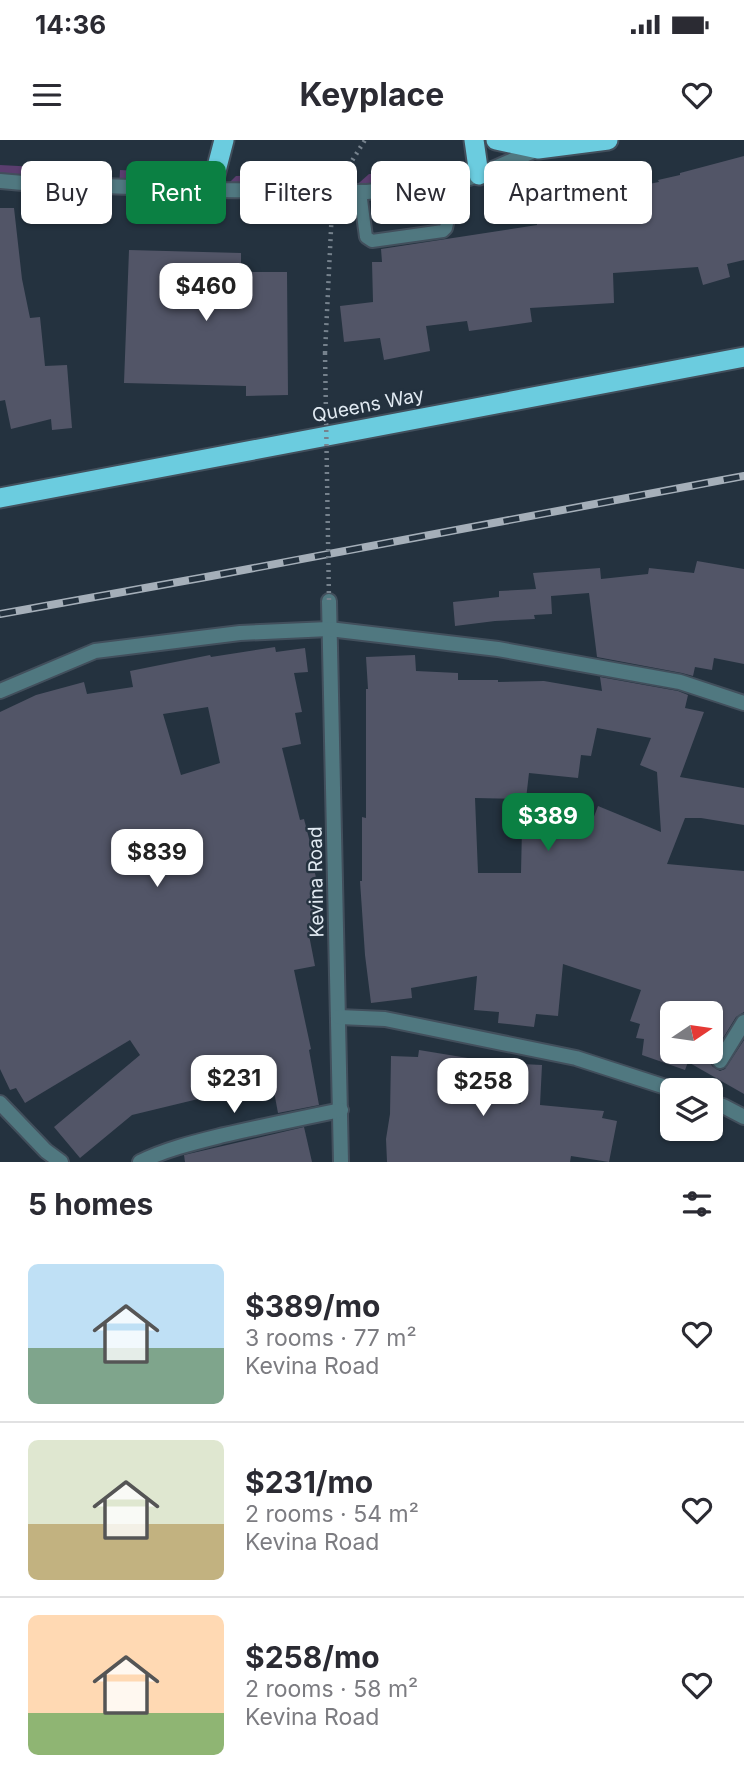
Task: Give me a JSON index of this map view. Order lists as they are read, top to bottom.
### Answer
{
  "streets": {
    "highway": ["Queens Way"],
    "street": ["Kevina Road"]
  },
  "north": "right",
  "page": {
    "status": "14:36",
    "header": "Keyplace",
    "chip": [
      "Buy",
      "Rent",
      "Filters",
      "New",
      "Apartment"
    ],
    "price": [
      "$460",
      "$389",
      "$839",
      "$231",
      "$258"
    ],
    "heading": "5 homes",
    "list": [
      {
        "name": "$389/mo",
        "note": "3 rooms · 77 m² · Kevina Road"
      },
      {
        "name": "$231/mo",
        "note": "2 rooms · 54 m² · Kevina Road"
      },
      {
        "name": "$258/mo",
        "note": "2 rooms · 58 m² · Kevina Road"
      }
    ]
  }
}
